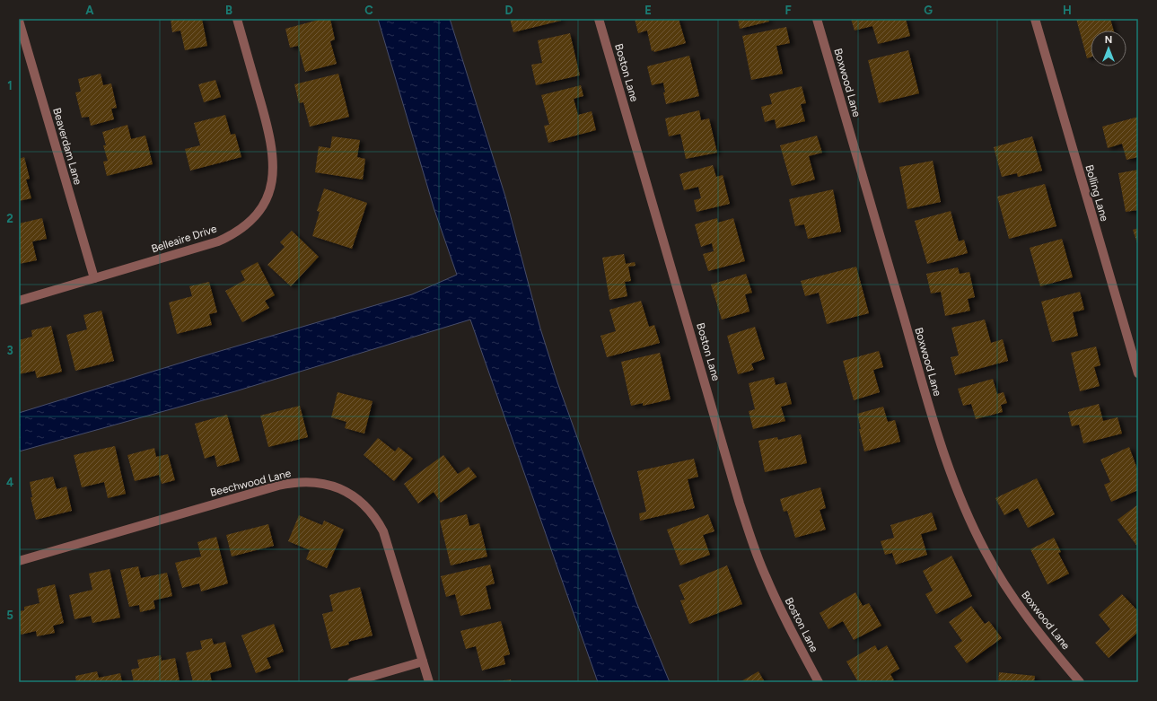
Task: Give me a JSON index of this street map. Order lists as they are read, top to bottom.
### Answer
{
  "streets": {
    "street": [
      "Boston Lane",
      "Boxwood Lane",
      "Beaverdam Lane",
      "Bolling Lane",
      "Belleaire Drive",
      "Beechwood Lane"
    ]
  },
  "crossings": [
    ["Beaverdam Lane", "Belleaire Drive"]
  ],
  "north": "top",
  "grid": {
    "columns": [
      "A",
      "B",
      "C",
      "D",
      "E",
      "F",
      "G",
      "H"
    ],
    "rows": [
      "1",
      "2",
      "3",
      "4",
      "5"
    ]
  }
}
